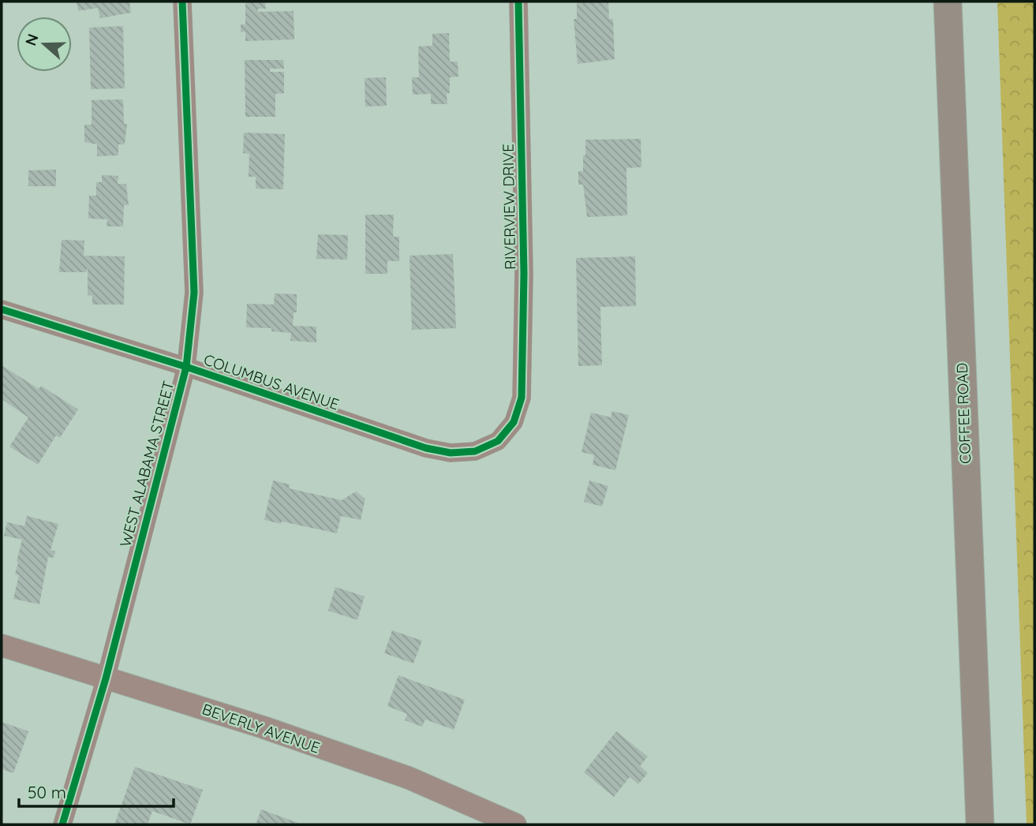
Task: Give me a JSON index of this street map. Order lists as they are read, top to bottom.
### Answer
{
  "streets": {
    "main road": ["COFFEE ROAD"],
    "street": [
      "RIVERVIEW DRIVE",
      "COLUMBUS AVENUE",
      "WEST ALABAMA STREET",
      "BEVERLY AVENUE"
    ]
  },
  "crossings": [
    ["RIVERVIEW DRIVE", "COLUMBUS AVENUE"],
    ["COLUMBUS AVENUE", "WEST ALABAMA STREET"],
    ["WEST ALABAMA STREET", "BEVERLY AVENUE"]
  ],
  "scale_bar": "50 m",
  "north": "left"
}
